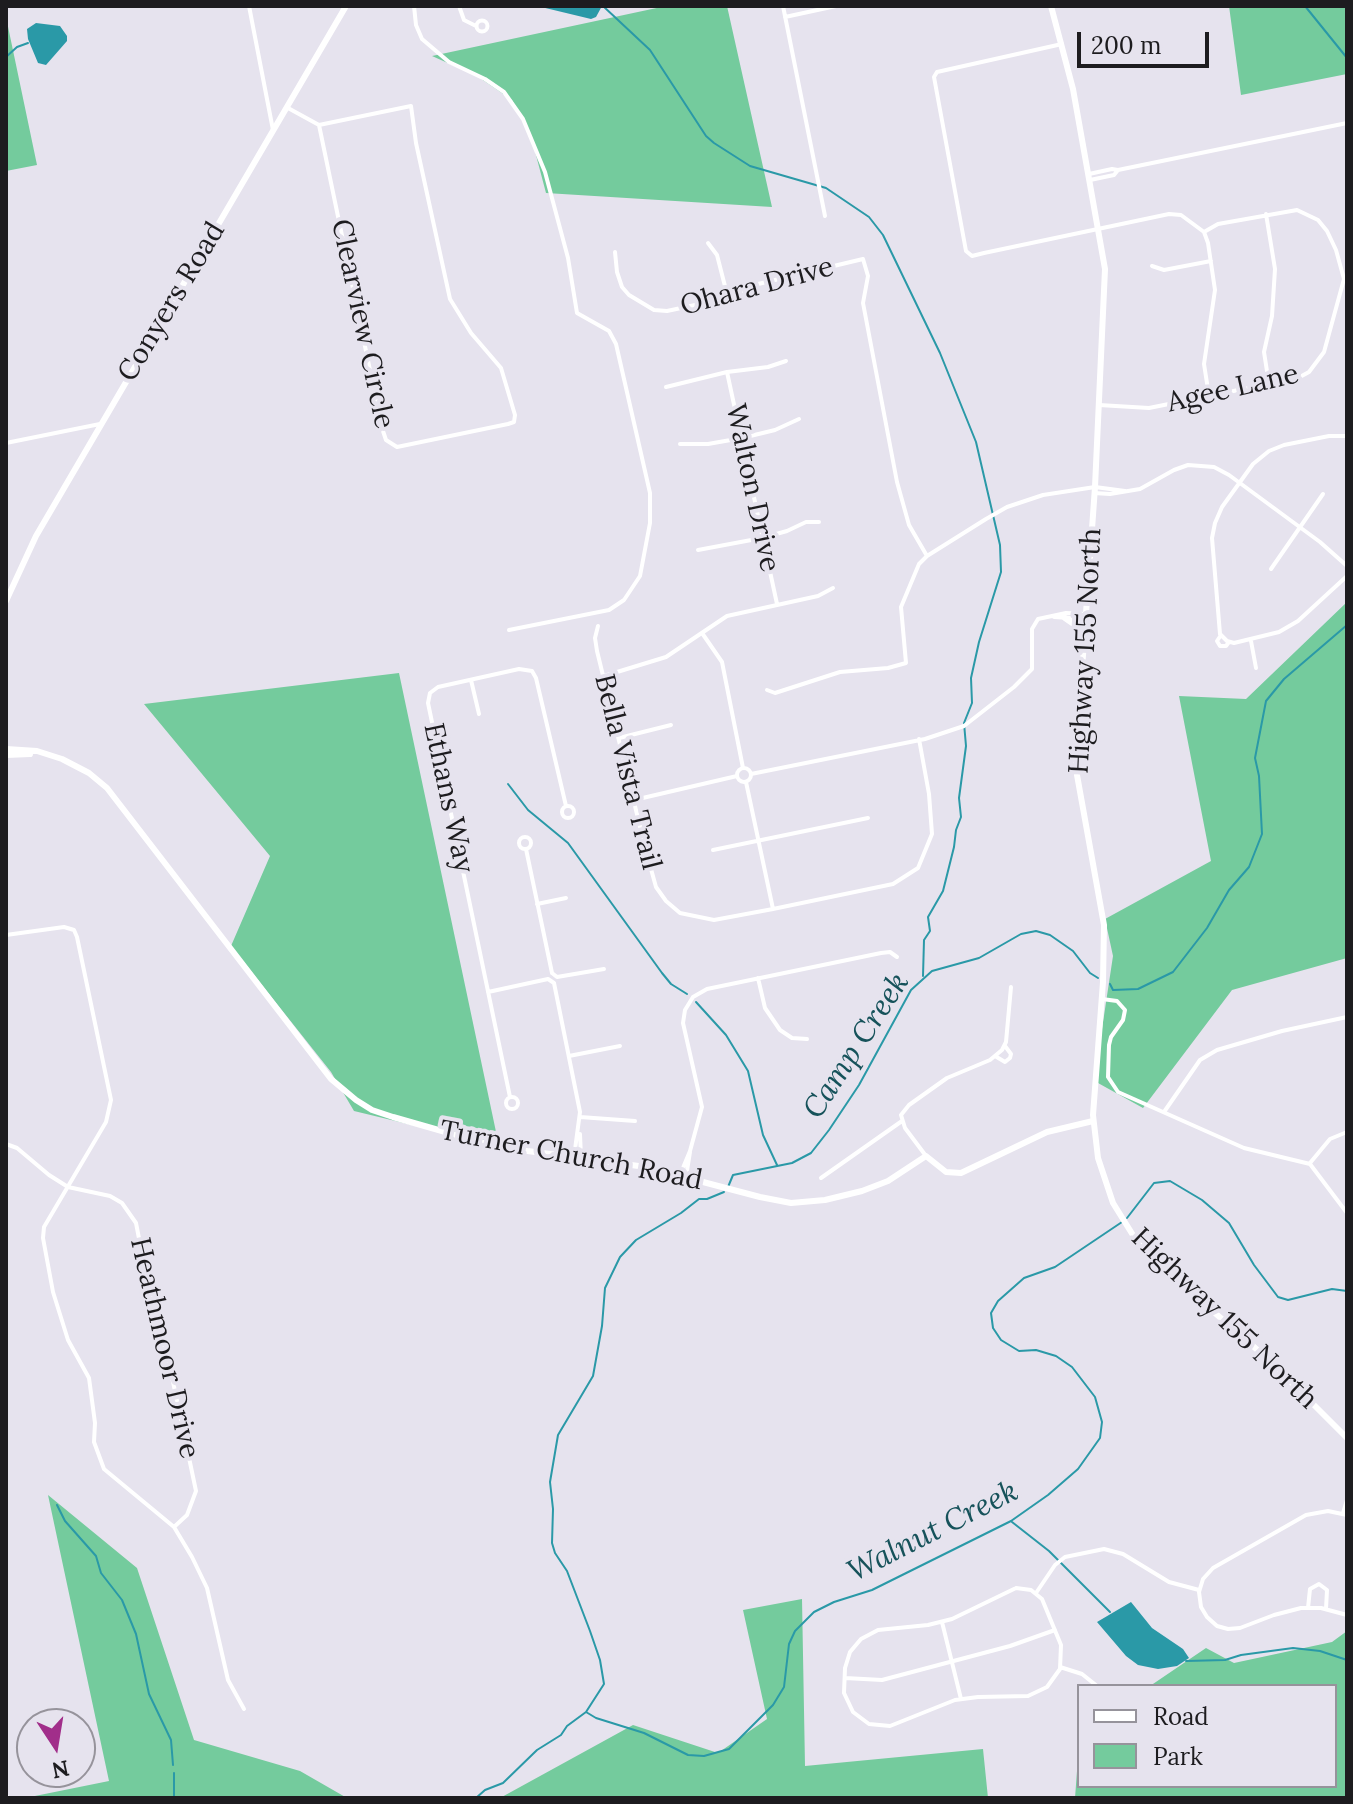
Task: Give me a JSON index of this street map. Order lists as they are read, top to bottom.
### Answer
{
  "streets": {
    "main road": ["Conyers Road", "Highway 155 North", "Turner Church Road"],
    "street": [
      "Ohara Drive",
      "Clearview Circle",
      "Agee Lane",
      "Walton Drive",
      "Bella Vista Trail",
      "Ethans Way",
      "Heathmoor Drive"
    ]
  },
  "crossings": [
    ["Agee Lane", "Highway 155 North"]
  ],
  "water": ["Camp Creek", "Walnut Creek"],
  "legend": ["Road", "Park"],
  "scale_bar": "200 m",
  "north": "bottom"
}
